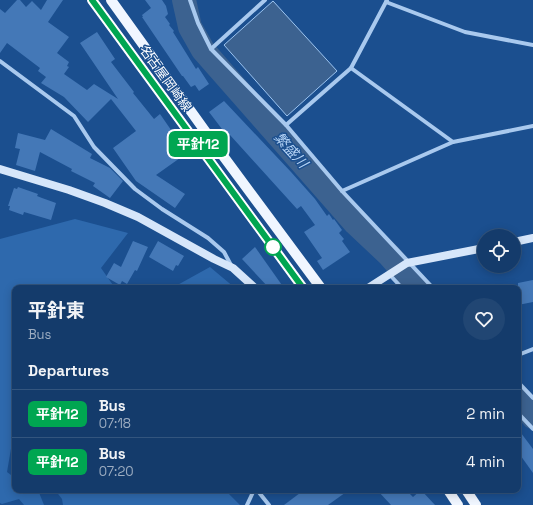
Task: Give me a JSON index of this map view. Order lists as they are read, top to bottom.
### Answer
{
  "streets": {
    "main road": ["名古屋岡崎線"]
  },
  "water": ["繁盛川"],
  "lines": ["bus line 平針12"],
  "page": {
    "on_map": "平針12",
    "heading": [
      ["平針東", "Bus"],
      "Departures"
    ],
    "list": [
      {
        "mark": "平針12",
        "name": "Bus",
        "note": "07:18",
        "value": "2 min"
      },
      {
        "mark": "平針12",
        "name": "Bus",
        "note": "07:20",
        "value": "4 min"
      }
    ]
  }
}
